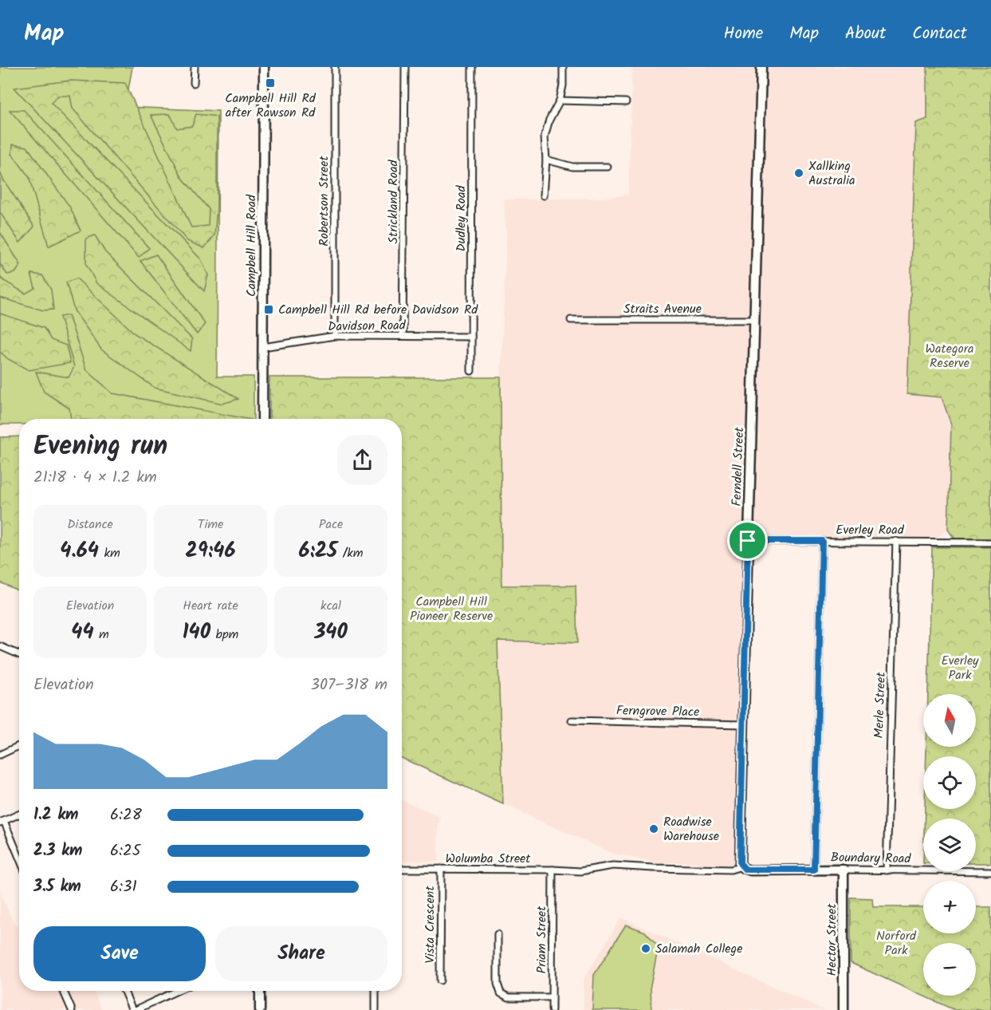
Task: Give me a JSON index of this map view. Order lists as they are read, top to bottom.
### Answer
{
  "streets": {
    "main road": [
      "Campbell Hill Road",
      "Ferndell Street",
      "Boundary Road",
      "Hector Street"
    ],
    "street": [
      "Robertson Street",
      "Strickland Road",
      "Dudley Road",
      "Straits Avenue",
      "Davidson Road",
      "Everley Road",
      "Merle Street",
      "Ferngrove Place",
      "Wolumba Street",
      "Vista Crescent",
      "Priam Street"
    ]
  },
  "crossings": [
    ["Robertson Street", "Davidson Road"],
    ["Strickland Road", "Davidson Road"],
    ["Dudley Road", "Davidson Road"],
    ["Campbell Hill Road", "Davidson Road"],
    ["Straits Avenue", "Ferndell Street"],
    ["Ferndell Street", "Everley Road"],
    ["Ferndell Street", "Ferngrove Place"],
    ["Ferndell Street", "Boundary Road"],
    ["Everley Road", "Merle Street"],
    ["Merle Street", "Boundary Road"],
    ["Wolumba Street", "Boundary Road"],
    ["Wolumba Street", "Vista Crescent"],
    ["Wolumba Street", "Priam Street"],
    ["Boundary Road", "Hector Street"]
  ],
  "parks": [
    "Wategora Reserve",
    "Campbell Hill Pioneer Reserve",
    "Everley Park",
    "Norford Park"
  ],
  "places": {
    "transit": ["Campbell Hill Rd after Rawson Rd", "Campbell Hill Rd before Davidson Rd"],
    "other": ["Xallking Australia", "Roadwise Warehouse", "Salamah College"]
  },
  "north": "top",
  "page": {
    "header": "Map",
    "nav": [
      "Home",
      "Map",
      "About",
      "Contact"
    ],
    "heading": ["Evening run", "21:18 · 4 × 1.2 km"],
    "stats": [
      ["Distance", "4.64 km"],
      ["Time", "29:46"],
      ["Pace", "6:25 /km"],
      ["Elevation", "44 m"],
      ["Heart rate", "140 bpm"],
      ["kcal", "340"]
    ],
    "chart": ["Elevation", "307–318 m"],
    "map_buttons": ["+", "−"],
    "list": [
      {
        "name": "1.2 km",
        "note": "6:28"
      },
      {
        "name": "2.3 km",
        "note": "6:25"
      },
      {
        "name": "3.5 km",
        "note": "6:31"
      }
    ],
    "buttons": ["Save", "Share"]
  }
}
